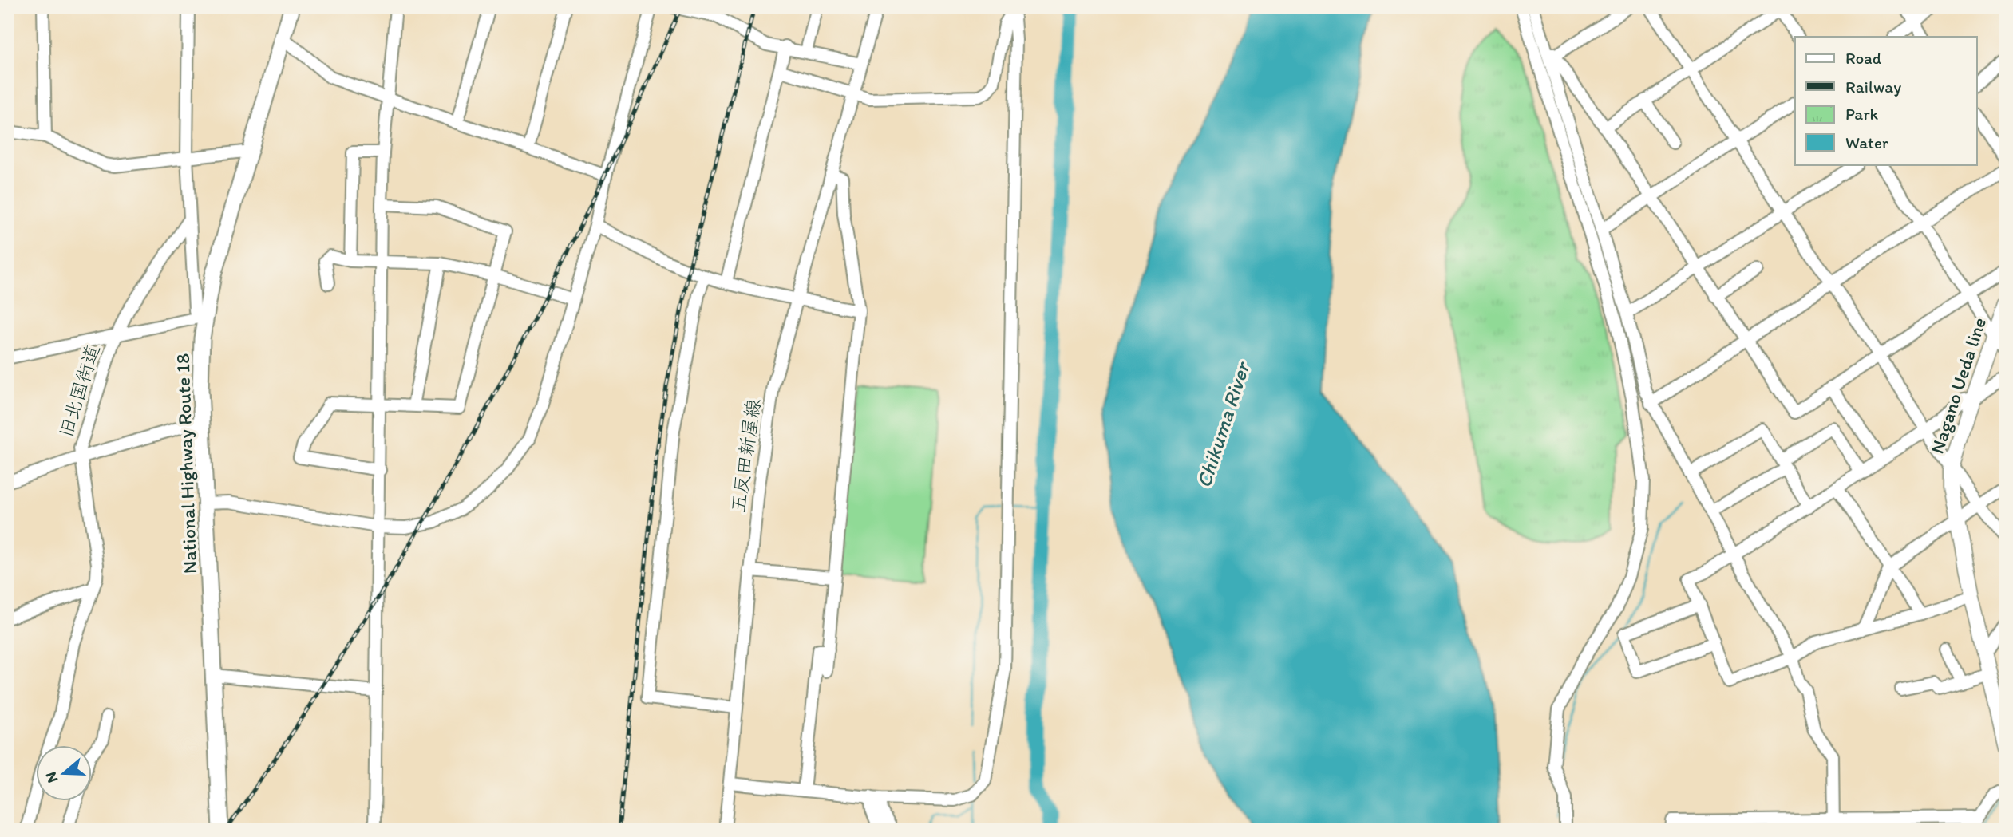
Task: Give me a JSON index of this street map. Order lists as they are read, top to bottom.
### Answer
{
  "streets": {
    "highway": ["National Highway Route 18"],
    "main road": ["Nagano Ueda line"],
    "street": ["旧北国街道", "五反田新屋線"]
  },
  "water": ["Chikuma River"],
  "legend": [
    "Road",
    "Railway",
    "Park",
    "Water"
  ],
  "north": "left"
}
